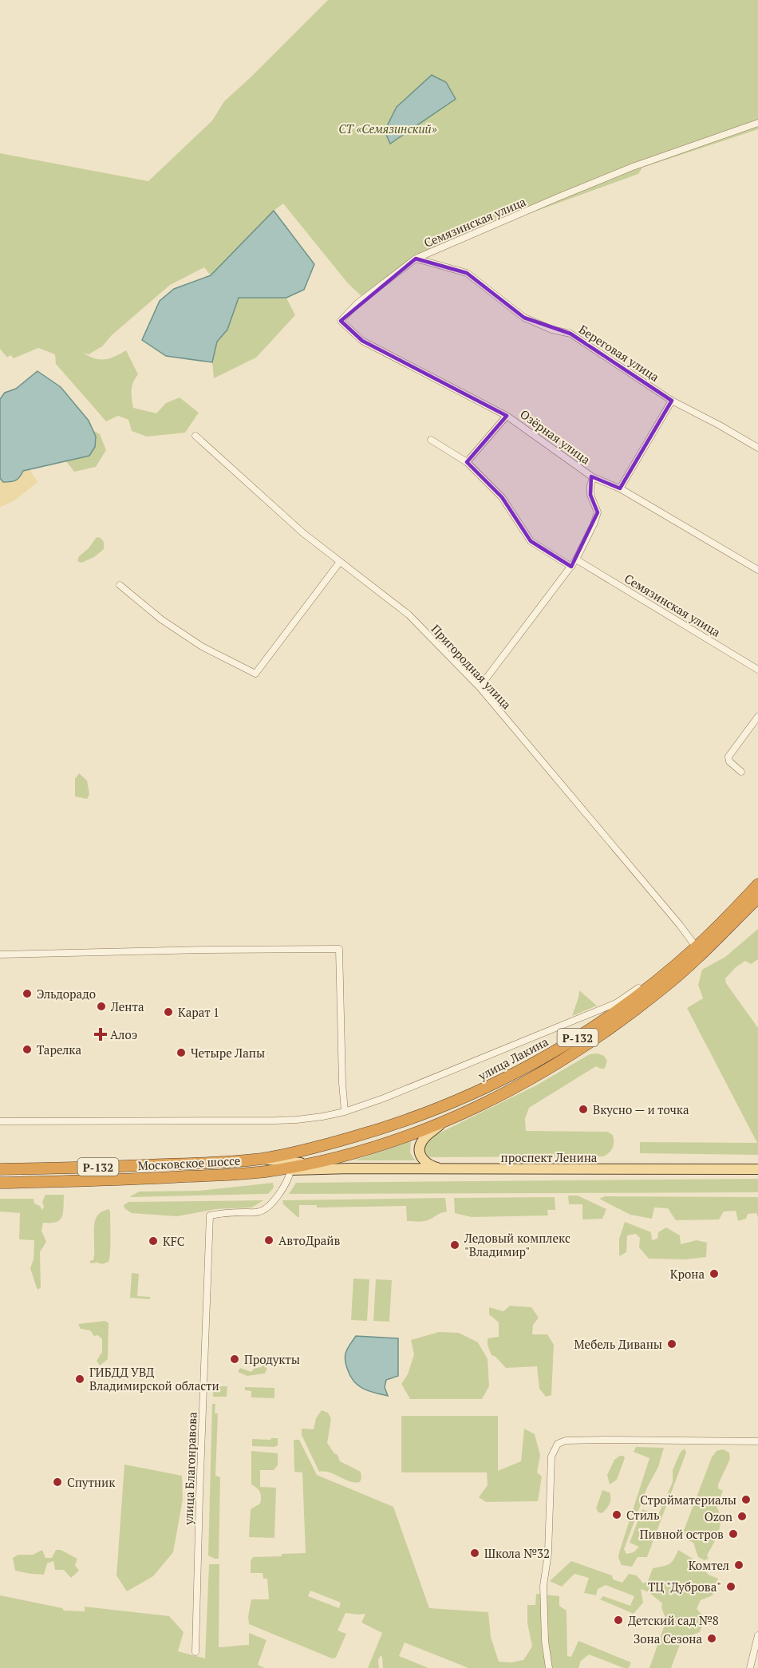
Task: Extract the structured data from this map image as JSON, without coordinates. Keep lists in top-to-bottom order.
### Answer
{
  "streets": {
    "highway": ["Р-132", "улица Лакина", "Московское шоссе"],
    "main road": ["проспект Ленина"],
    "street": [
      "Семязинская улица",
      "Береговая улица",
      "Озёрная улица",
      "Пригородная улица",
      "улица Благонравова"
    ]
  },
  "crossings": [
    ["Семязинская улица", "Береговая улица"],
    ["Семязинская улица", "Озёрная улица"],
    ["Пригородная улица", "улица Лакина"],
    ["улица Лакина", "проспект Ленина"],
    ["улица Лакина", "Московское шоссе"],
    ["улица Лакина", "улица Благонравова"],
    ["проспект Ленина", "Московское шоссе"],
    ["проспект Ленина", "улица Благонравова"]
  ],
  "parks": ["СТ «Семязинский»"],
  "places": {
    "other": [
      "Эльдорадо",
      "Лента",
      "Карат 1",
      "Тарелка",
      "Четыре Лапы",
      "Вкусно — и точка",
      "АвтоДрайв",
      "KFC",
      "Ледовый комплекс \"Владимир\"",
      "Крона",
      "Мебель Диваны",
      "Продукты",
      "ГИБДД УВД Владимирской области",
      "Спутник",
      "Стройматериалы",
      "Стиль",
      "Ozon",
      "Пивной остров",
      "Школа №32",
      "Комтел",
      "ТЦ \"Дуброва\"",
      "Детский сад №8",
      "Зона Сезона"
    ],
    "health": ["Алоэ"]
  }
}
